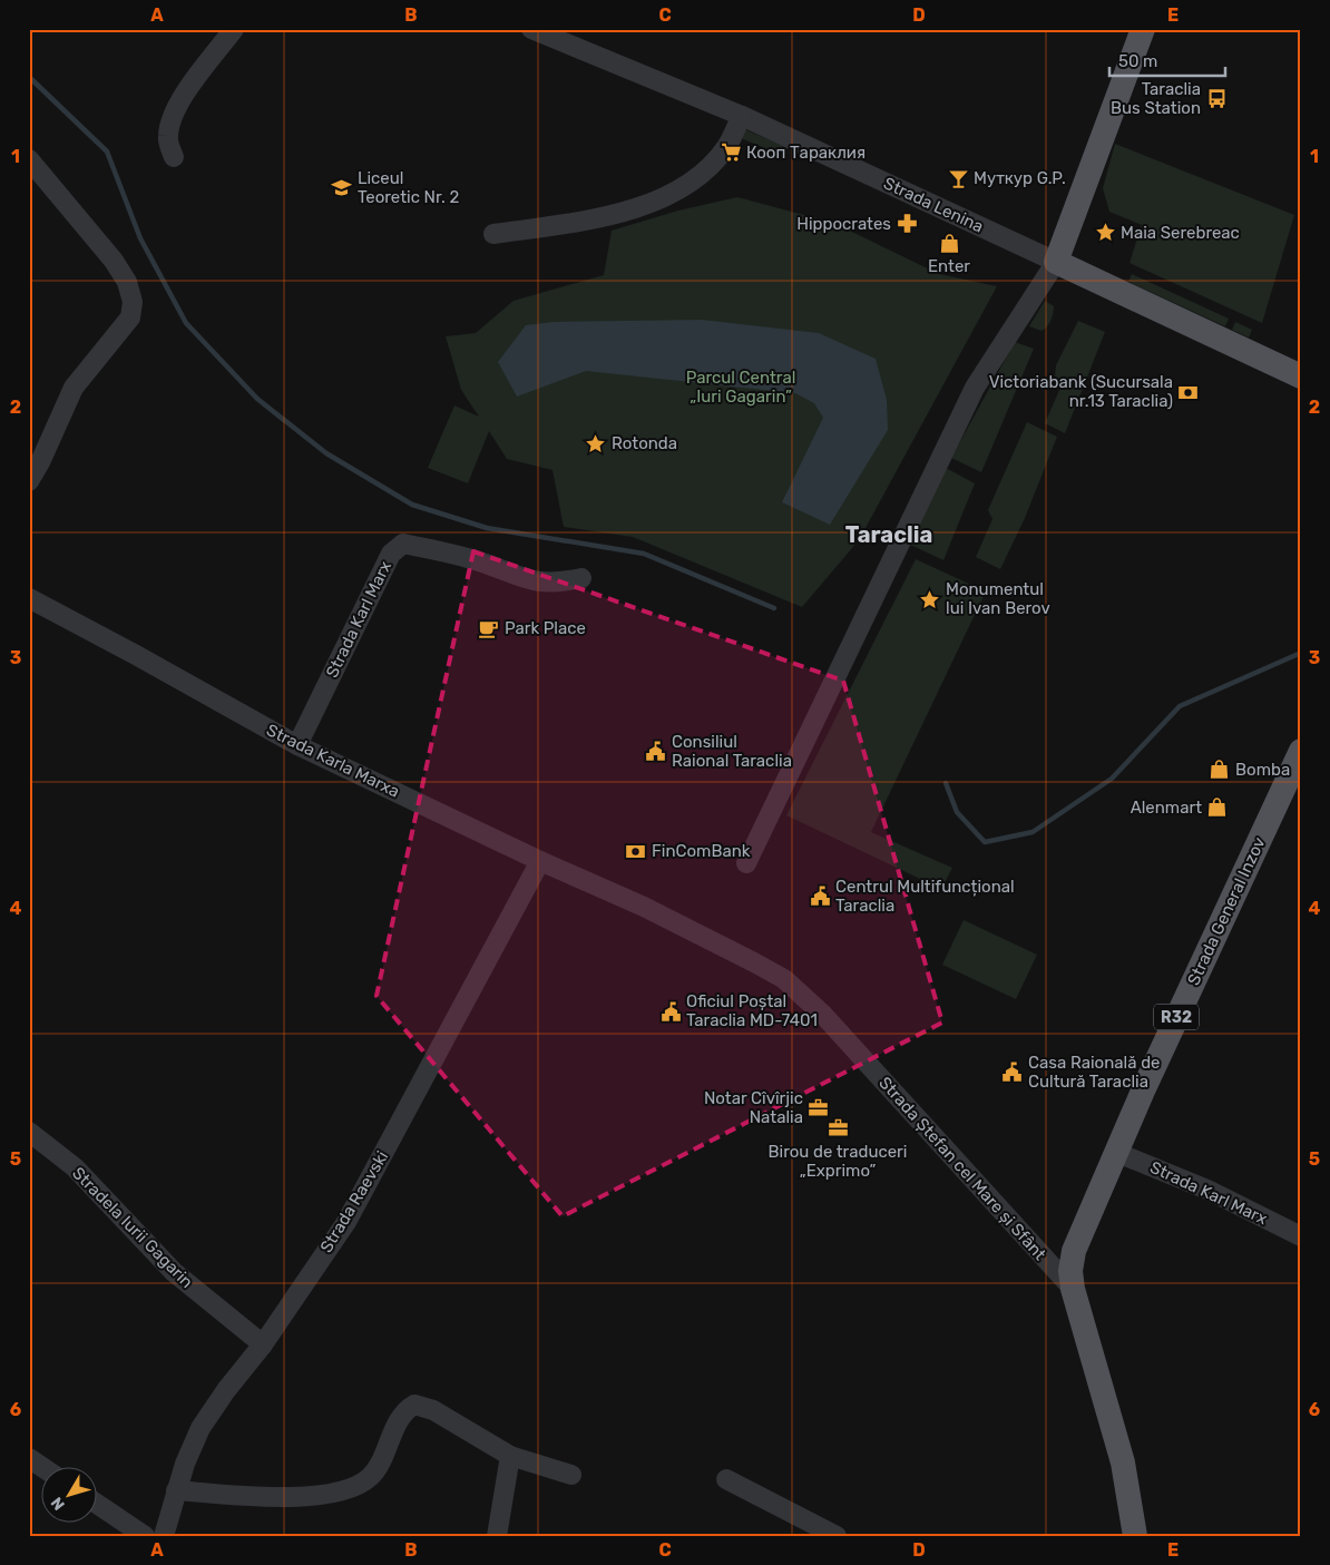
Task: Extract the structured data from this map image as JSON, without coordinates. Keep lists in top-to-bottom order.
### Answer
{
  "streets": {
    "main road": [
      "Strada Lenina",
      "Strada General Inzov",
      "R32",
      "Strada Ștefan cel Mare și Sfânt"
    ],
    "street": [
      "Strada Karl Marx",
      "Strada Karla Marxa",
      "Strada Raevski",
      "Stradela Iurii Gagarin"
    ]
  },
  "crossings": [
    ["Strada Karl Marx", "Strada Karla Marxa"],
    ["Strada Karl Marx", "Strada General Inzov"],
    ["Strada Karla Marxa", "Strada Ștefan cel Mare și Sfânt"],
    ["Strada Karla Marxa", "Strada Raevski"],
    ["Strada General Inzov", "Strada Ștefan cel Mare și Sfânt"],
    ["Strada Raevski", "Stradela Iurii Gagarin"]
  ],
  "districts": ["Taraclia"],
  "parks": ["Parcul Central „Iuri Gagarin”"],
  "places": {
    "bus stop": ["Taraclia Bus Station"],
    "supermarket": ["Кооп Тараклия"],
    "bar": ["Муткур G.P."],
    "school or university": ["Liceul Teoretic Nr. 2"],
    "pharmacy": ["Hippocrates"],
    "place": ["Maia Serebreac", "Rotonda", "Monumentul lui Ivan Berov"],
    "shop": ["Enter", "Bomba", "Alenmart"],
    "bank": ["Victoriabank (Sucursala nr.13 Taraclia)", "FinComBank"],
    "cafe": ["Park Place"],
    "public building": [
      "Consiliul Raional Taraclia",
      "Centrul Multifuncțional Taraclia",
      "Oficiul Poștal Taraclia MD-7401",
      "Casa Raională de Cultură Taraclia"
    ],
    "office": ["Notar Cîvîrjic Natalia", "Birou de traduceri „Exprimo”"]
  },
  "scale_bar": "50 m",
  "north": "bottom left",
  "grid": {
    "columns": [
      "A",
      "B",
      "C",
      "D",
      "E"
    ],
    "rows": [
      "1",
      "2",
      "3",
      "4",
      "5",
      "6"
    ]
  }
}
